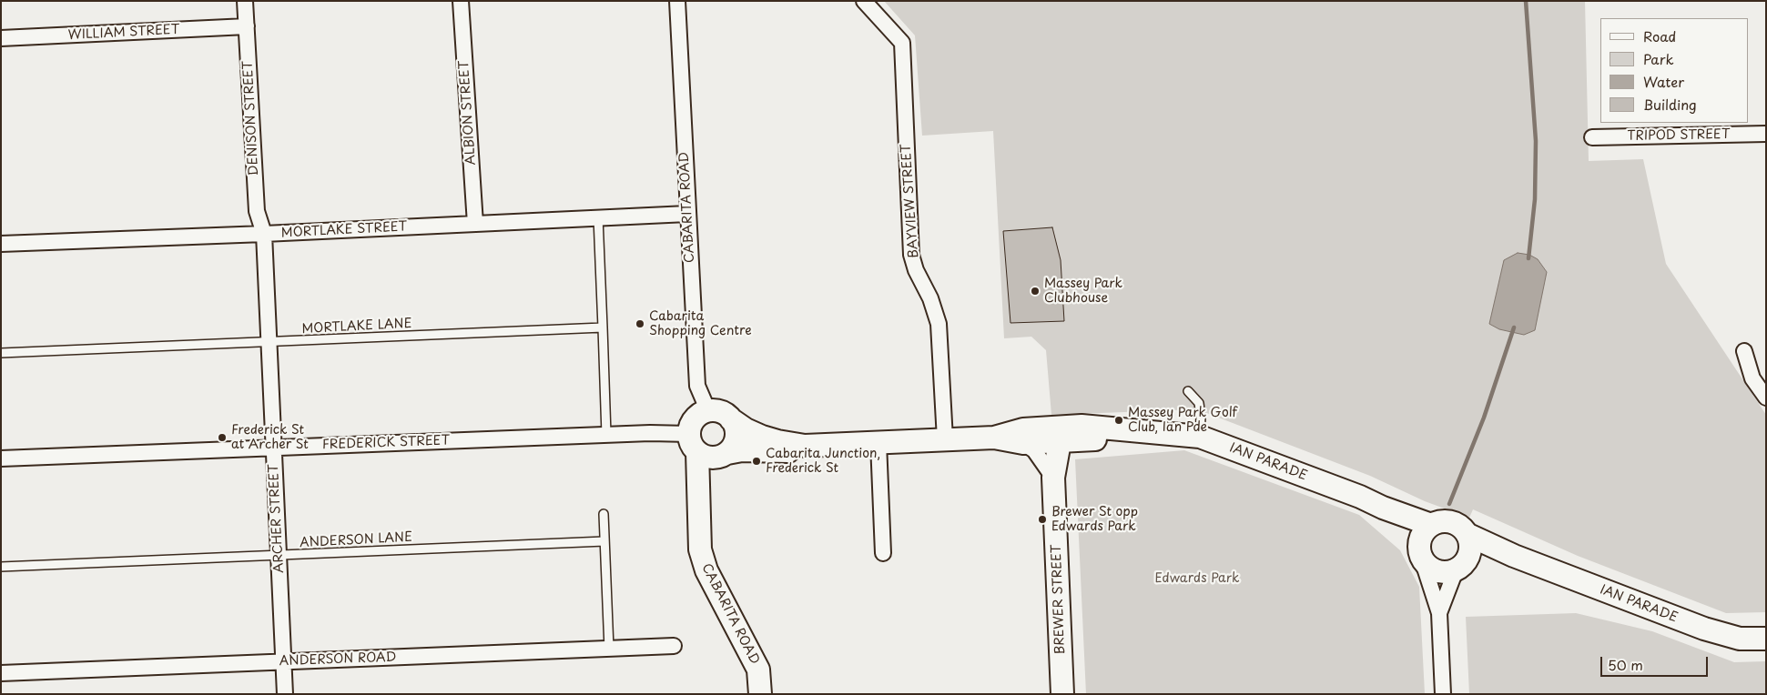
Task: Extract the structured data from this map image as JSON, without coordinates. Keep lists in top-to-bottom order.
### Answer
{
  "streets": {
    "main road": ["CABARITA ROAD", "IAN PARADE", "BREWER STREET"],
    "street": [
      "WILLIAM STREET",
      "ALBION STREET",
      "DENISON STREET",
      "TRIPOD STREET",
      "BAYVIEW STREET",
      "MORTLAKE STREET",
      "FREDERICK STREET",
      "ARCHER STREET",
      "ANDERSON ROAD"
    ],
    "lane": ["MORTLAKE LANE", "ANDERSON LANE"]
  },
  "crossings": [
    ["WILLIAM STREET", "DENISON STREET"],
    ["ALBION STREET", "MORTLAKE STREET"],
    ["DENISON STREET", "MORTLAKE STREET"],
    ["DENISON STREET", "ARCHER STREET"],
    ["BAYVIEW STREET", "IAN PARADE"],
    ["CABARITA ROAD", "MORTLAKE STREET"],
    ["CABARITA ROAD", "FREDERICK STREET"],
    ["MORTLAKE STREET", "ARCHER STREET"],
    ["MORTLAKE LANE", "ARCHER STREET"],
    ["FREDERICK STREET", "ARCHER STREET"],
    ["IAN PARADE", "BREWER STREET"],
    ["ARCHER STREET", "ANDERSON LANE"],
    ["ARCHER STREET", "ANDERSON ROAD"]
  ],
  "parks": ["Edwards Park"],
  "places": [
    "Massey Park Clubhouse",
    "Cabarita Shopping Centre",
    "Massey Park Golf Club, Ian Pde",
    "Frederick St at Archer St",
    "Cabarita Junction, Frederick St",
    "Brewer St opp Edwards Park"
  ],
  "legend": [
    "Road",
    "Park",
    "Water",
    "Building"
  ],
  "scale_bar": "50 m"
}
